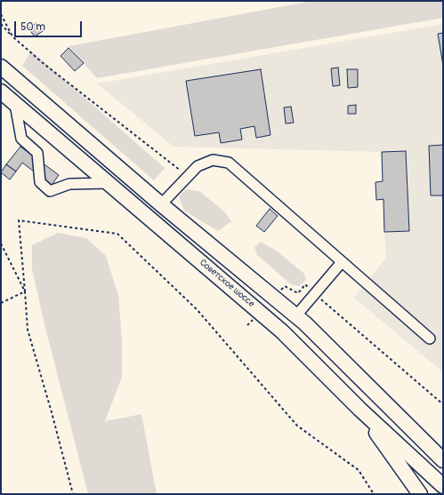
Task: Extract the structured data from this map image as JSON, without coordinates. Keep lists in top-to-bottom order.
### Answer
{
  "streets": {
    "highway": ["Советское шоссе"]
  },
  "scale_bar": "50 m"
}
